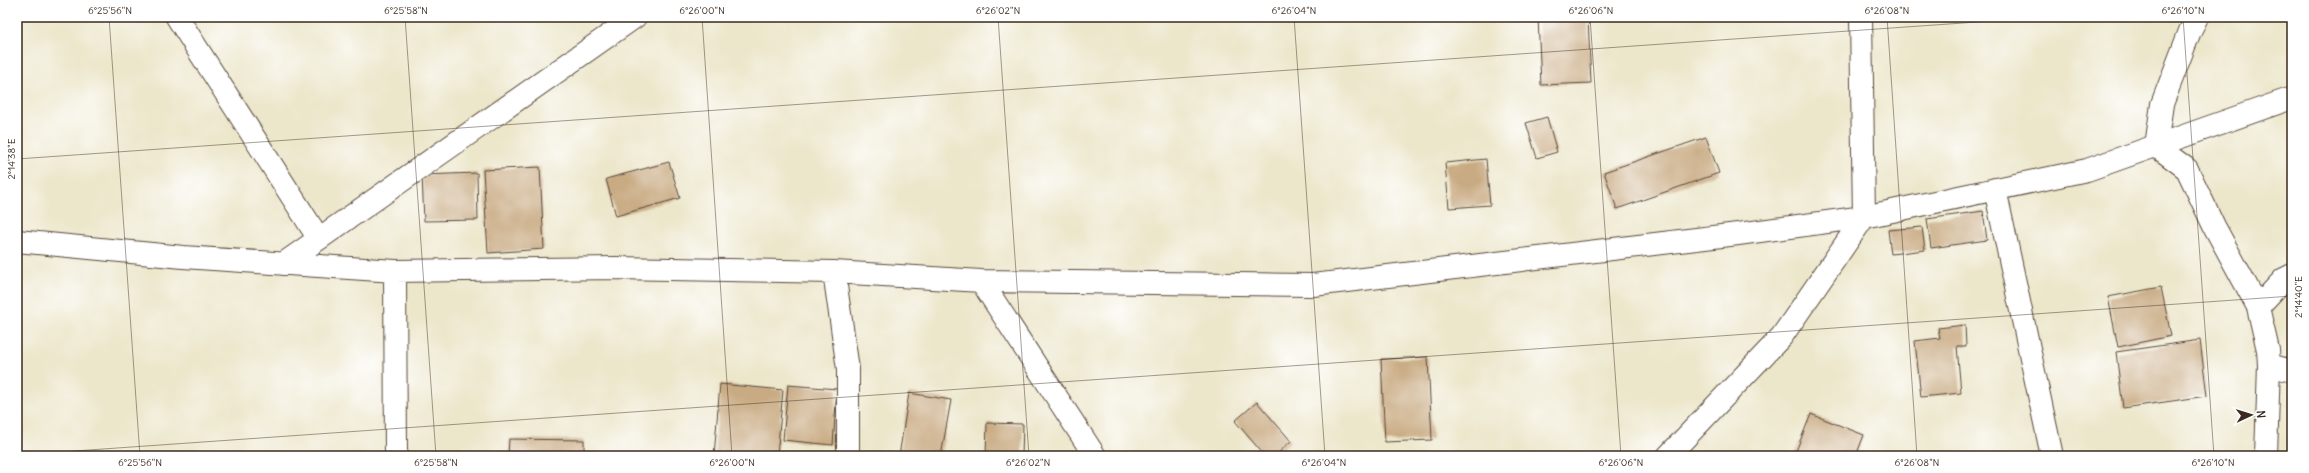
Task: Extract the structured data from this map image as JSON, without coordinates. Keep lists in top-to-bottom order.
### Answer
{
  "north": "right",
  "coordinates": [
    "6°25'56\"N",
    "6°25'58\"N",
    "6°26'00\"N",
    "6°26'02\"N",
    "6°26'04\"N",
    "6°26'06\"N",
    "6°26'08\"N",
    "6°26'10\"N",
    "2°14'38\"E",
    "2°14'40\"E"
  ]
}
